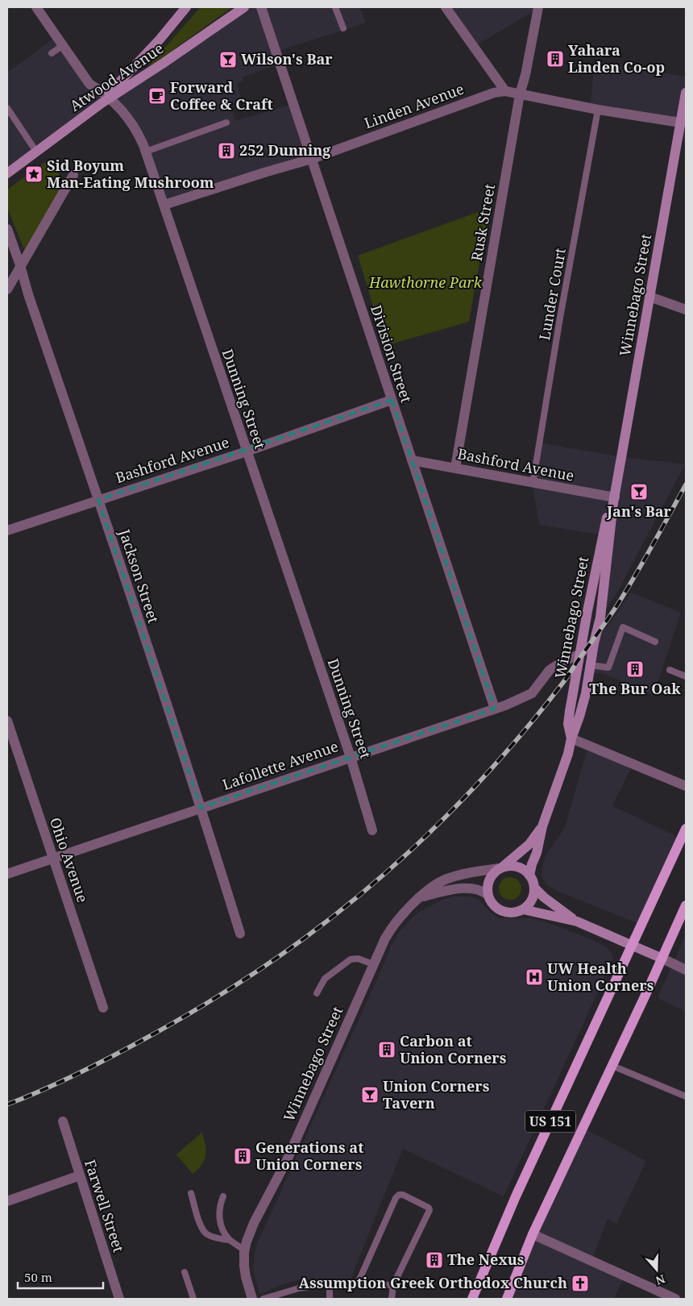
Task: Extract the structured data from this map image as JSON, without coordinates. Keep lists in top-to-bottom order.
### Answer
{
  "streets": {
    "main road": ["US 151"],
    "street": [
      "Atwood Avenue",
      "Linden Avenue",
      "Rusk Street",
      "Winnebago Street",
      "Division Street",
      "Dunning Street",
      "Bashford Avenue",
      "Jackson Street",
      "Lafollette Avenue",
      "Ohio Avenue",
      "Farwell Street"
    ],
    "lane": ["Lunder Court"]
  },
  "crossings": [
    ["Atwood Avenue", "Dunning Street"],
    ["Linden Avenue", "Rusk Street"],
    ["Linden Avenue", "Lunder Court"],
    ["Linden Avenue", "Winnebago Street"],
    ["Linden Avenue", "Division Street"],
    ["Linden Avenue", "Dunning Street"],
    ["Rusk Street", "Bashford Avenue"],
    ["Lunder Court", "Bashford Avenue"],
    ["Winnebago Street", "Bashford Avenue"],
    ["Winnebago Street", "Lafollette Avenue"],
    ["Division Street", "Bashford Avenue"],
    ["Division Street", "Lafollette Avenue"],
    ["Dunning Street", "Bashford Avenue"],
    ["Dunning Street", "Lafollette Avenue"],
    ["Bashford Avenue", "Jackson Street"],
    ["Jackson Street", "Lafollette Avenue"],
    ["Lafollette Avenue", "Ohio Avenue"]
  ],
  "parks": ["Hawthorne Park"],
  "places": {
    "building": [
      "Yahara Linden Co-op",
      "252 Dunning",
      "The Bur Oak",
      "Carbon at Union Corners",
      "Generations at Union Corners",
      "The Nexus"
    ],
    "bar": ["Wilson's Bar", "Jan's Bar", "Union Corners Tavern"],
    "cafe": ["Forward Coffee & Craft"],
    "place": ["Sid Boyum Man-Eating Mushroom"],
    "hospital": ["UW Health Union Corners"],
    "church": ["Assumption Greek Orthodox Church"]
  },
  "scale_bar": "50 m",
  "north": "bottom"
}
